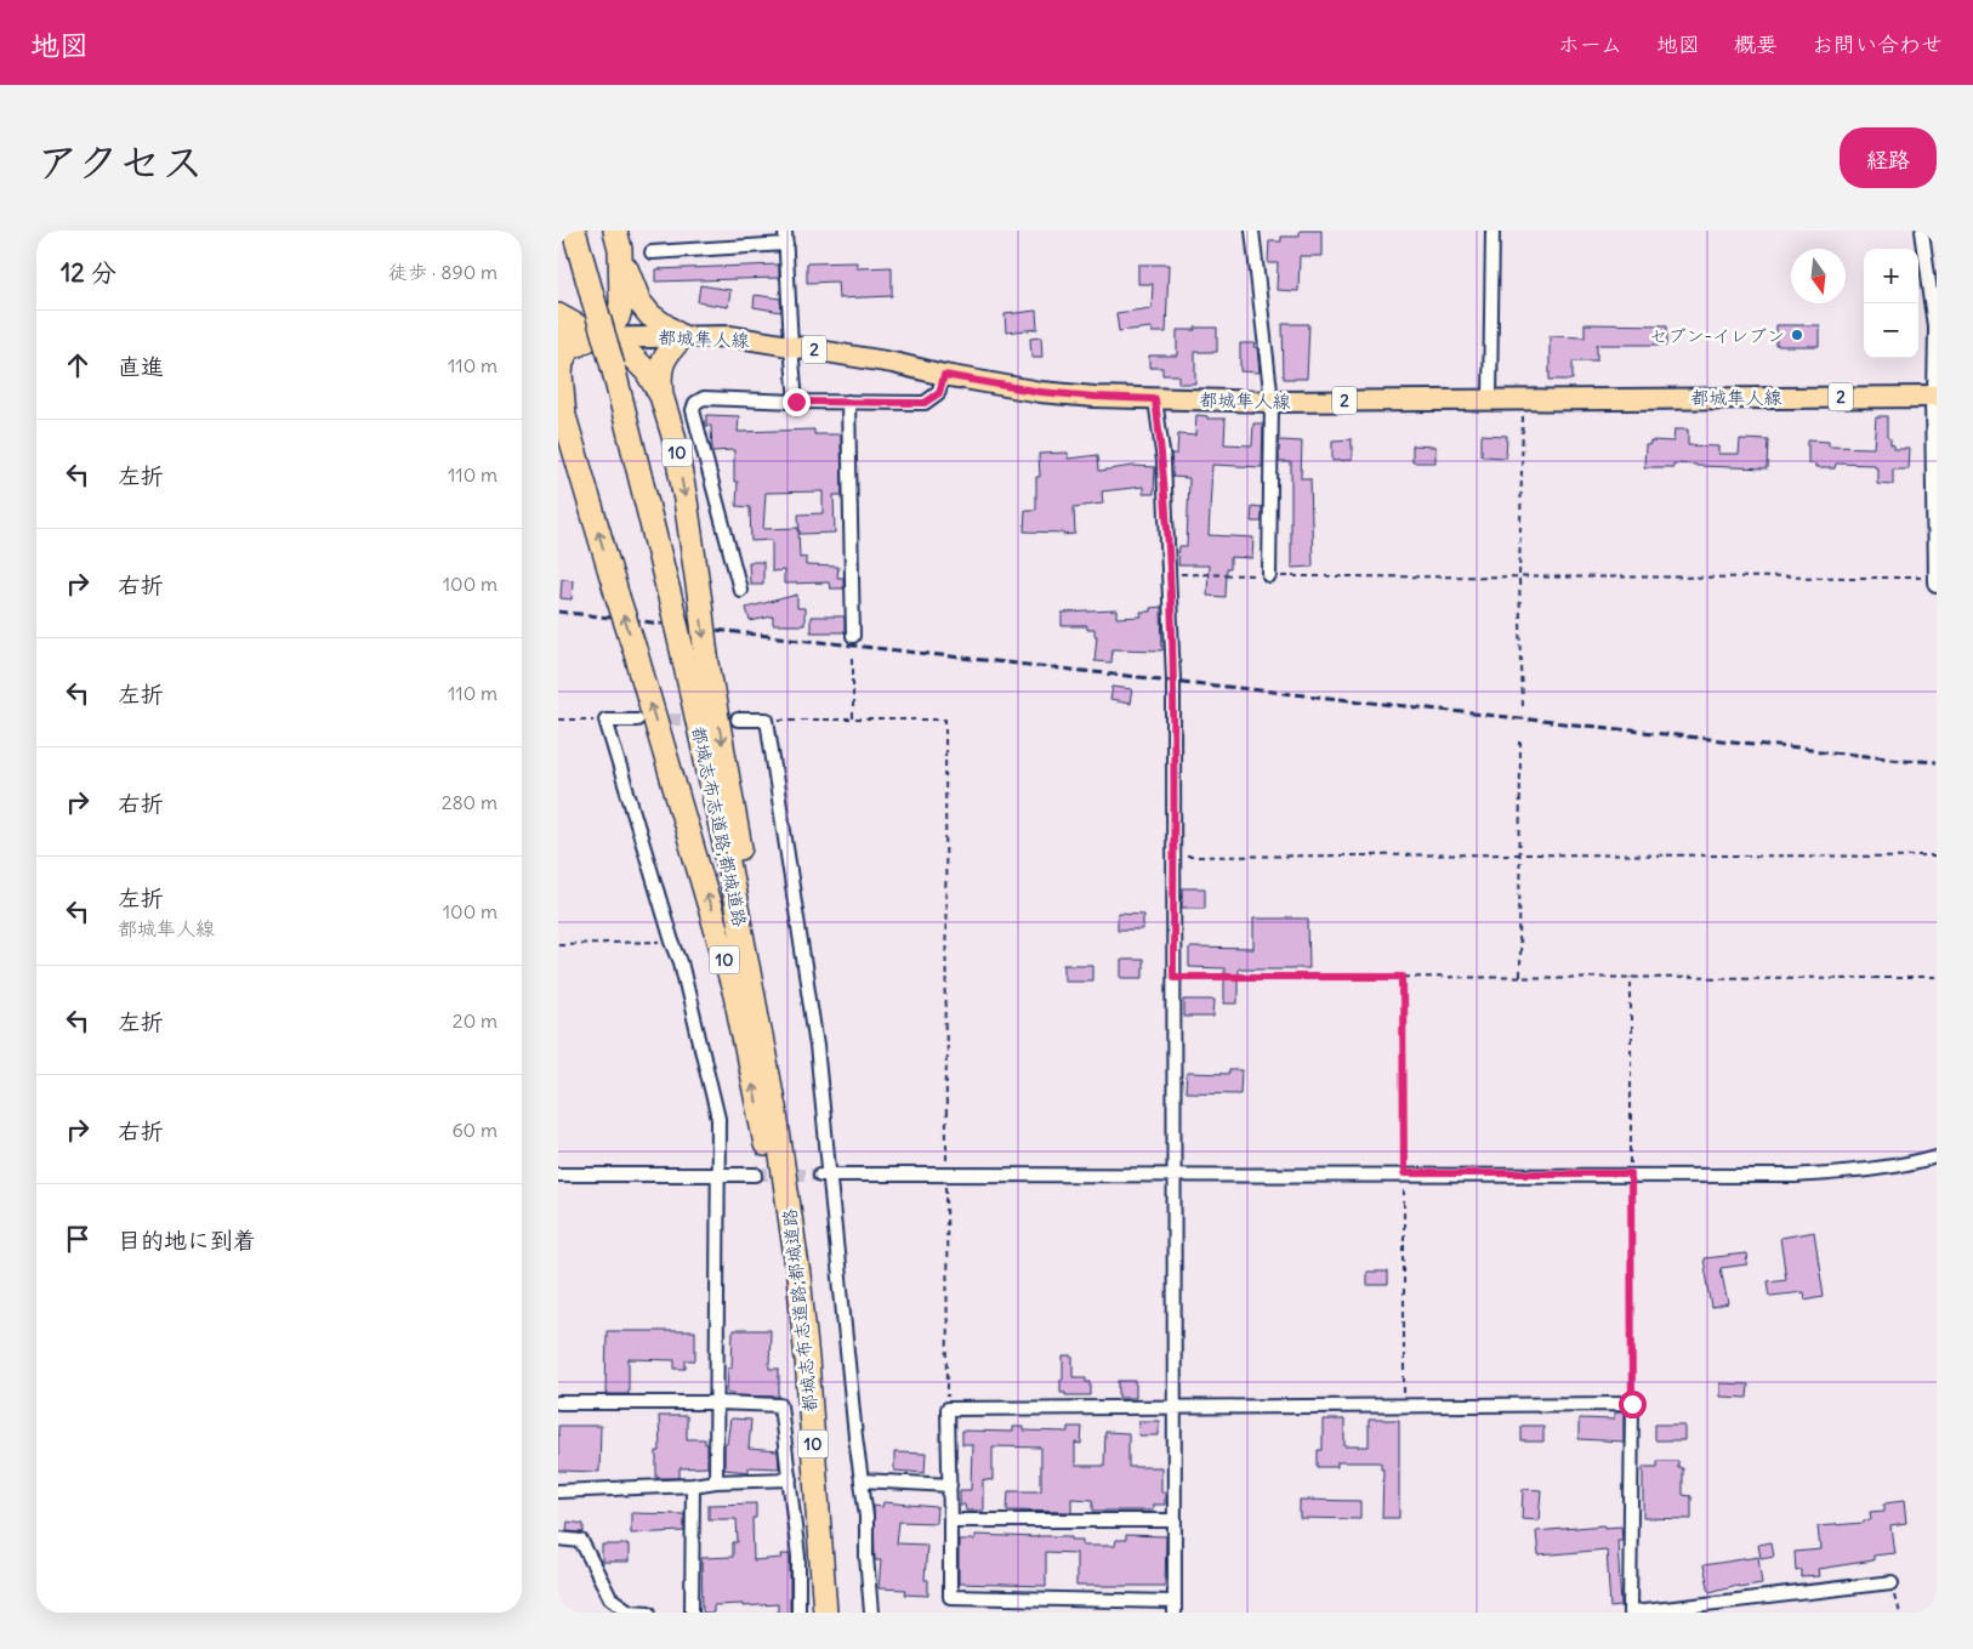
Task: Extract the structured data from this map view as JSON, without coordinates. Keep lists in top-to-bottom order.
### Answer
{
  "streets": {
    "highway": ["10", "都城志布志道路;都城道路"],
    "main road": ["都城隼人線", "2"]
  },
  "crossings": [
    ["都城隼人線", "10"],
    ["10", "都城志布志道路;都城道路"]
  ],
  "places": ["セブン-イレブン"],
  "north": "bottom",
  "page": {
    "header": "地図",
    "nav": [
      "ホーム",
      "地図",
      "概要",
      "お問い合わせ"
    ],
    "title": "アクセス",
    "buttons": "経路",
    "heading": ["12 分", "徒歩 · 890 m"],
    "map_buttons": ["+", "−"],
    "list": [
      ["直進", "110 m"],
      ["左折", "110 m"],
      ["右折", "100 m"],
      ["左折", "110 m"],
      ["右折", "280 m"],
      ["左折", "都城隼人線", "100 m"],
      ["左折", "20 m"],
      ["右折", "60 m"],
      "目的地に到着"
    ]
  }
}
